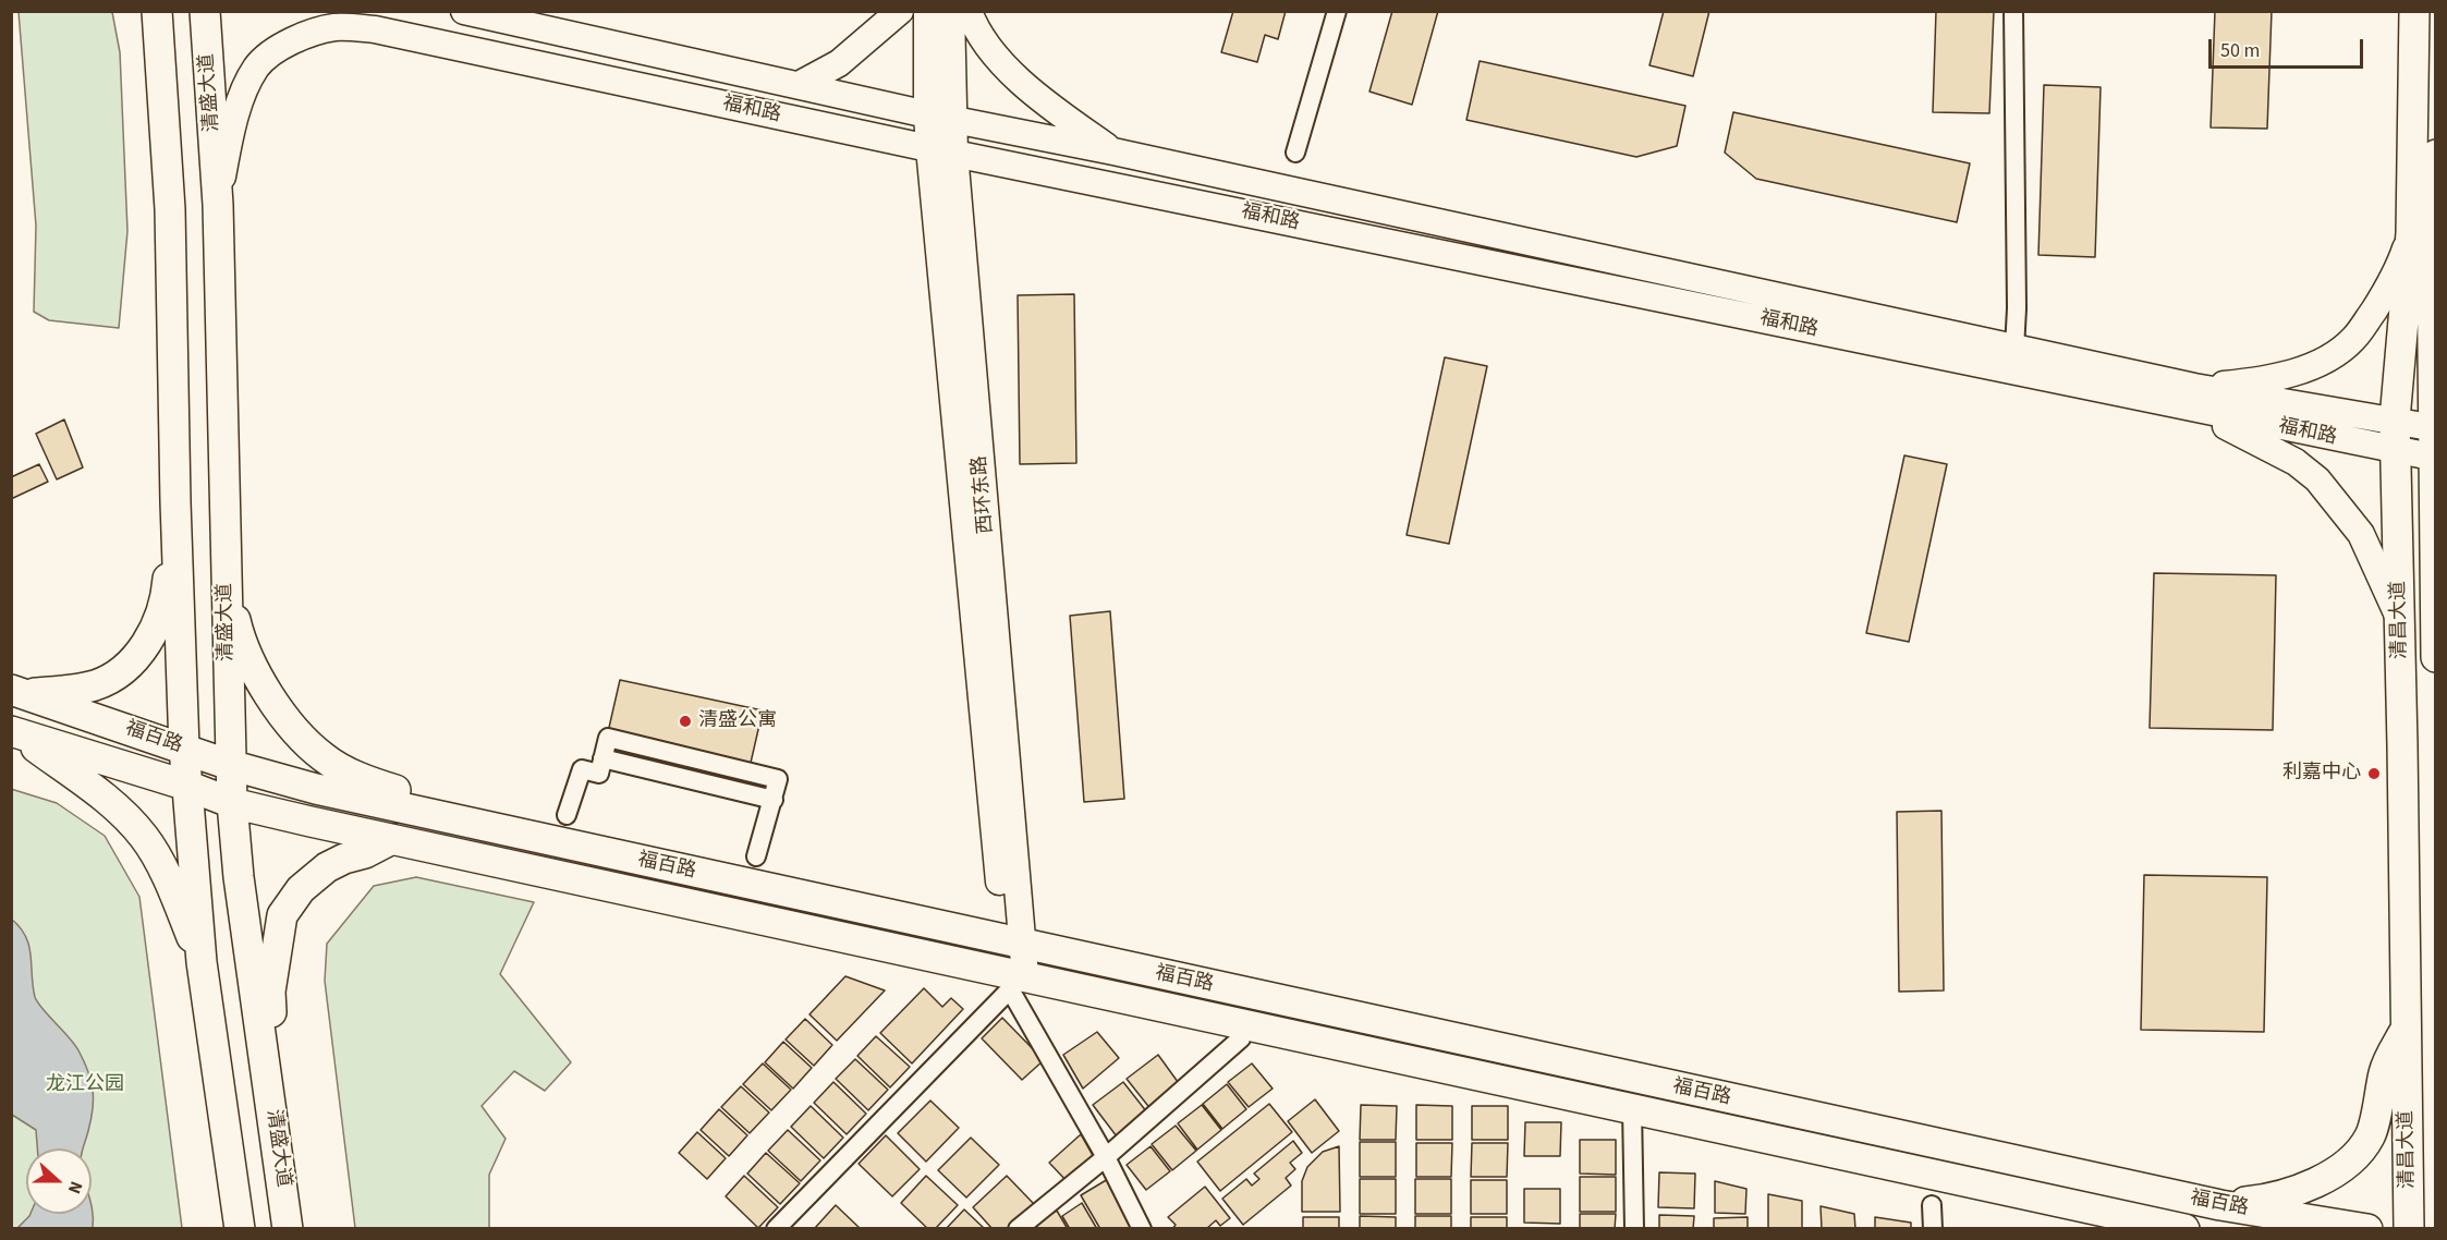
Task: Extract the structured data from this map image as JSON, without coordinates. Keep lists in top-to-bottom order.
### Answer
{
  "streets": {
    "main road": ["清盛大道", "清昌大道", "福百路"],
    "street": ["福和路", "西环东路"]
  },
  "crossings": [
    ["清盛大道", "福和路"],
    ["清盛大道", "福百路"],
    ["福和路", "西环东路"],
    ["福和路", "清昌大道"],
    ["西环东路", "福百路"]
  ],
  "parks": ["龙江公园"],
  "places": ["清盛公寓", "利嘉中心"],
  "scale_bar": "50 m",
  "north": "right"
}
